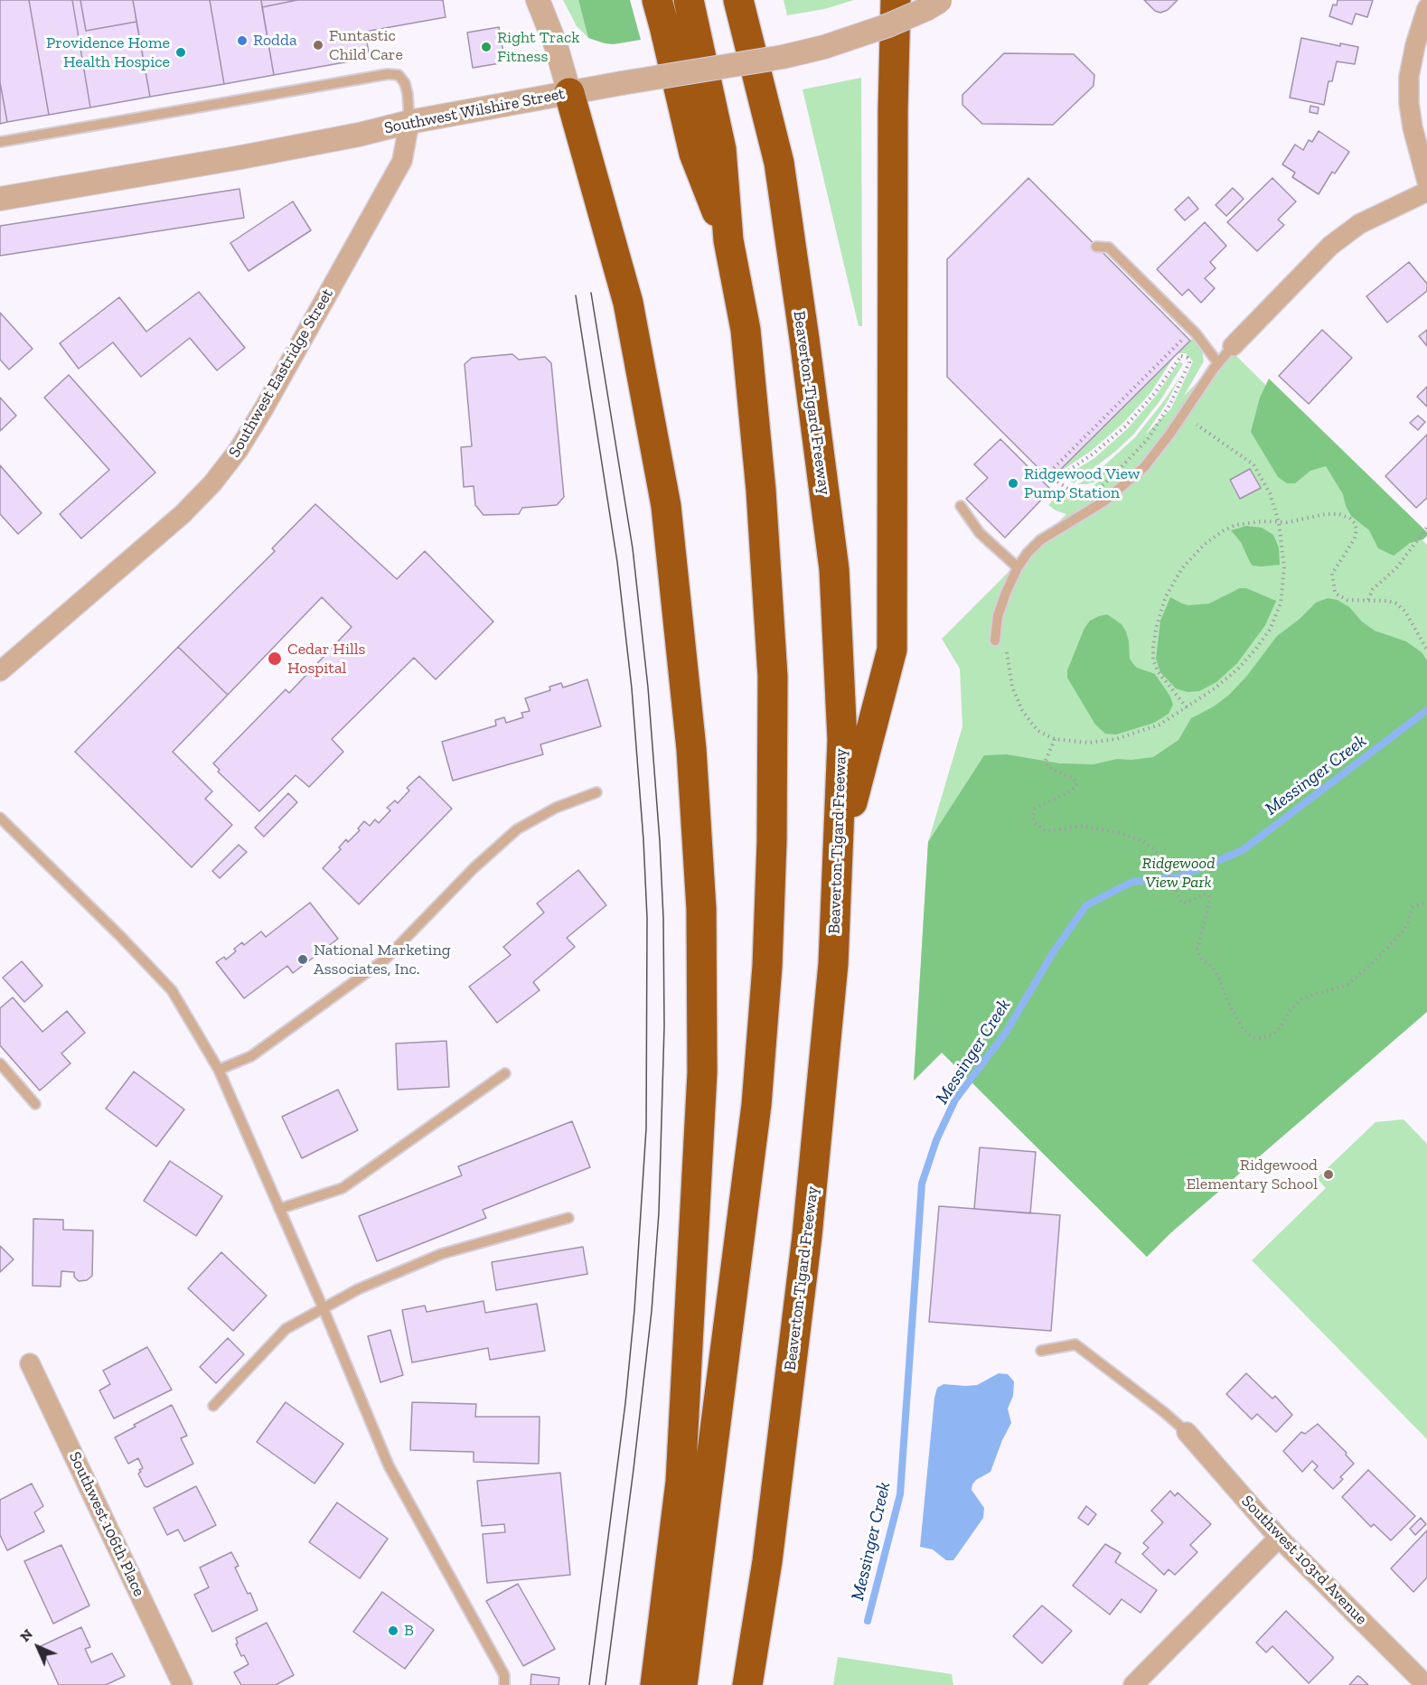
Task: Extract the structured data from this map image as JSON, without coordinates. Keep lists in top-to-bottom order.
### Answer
{
  "streets": {
    "highway": ["Beaverton-Tigard Freeway"],
    "street": [
      "Southwest Wilshire Street",
      "Southwest Eastridge Street",
      "Southwest 106th Place",
      "Southwest 103rd Avenue"
    ]
  },
  "crossings": [
    ["Southwest Wilshire Street", "Southwest Eastridge Street"]
  ],
  "water": ["Messinger Creek"],
  "parks": ["Ridgewood View Park"],
  "places": [
    "Rodda",
    "Funtastic Child Care",
    "Right Track Fitness",
    "Providence Home Health Hospice",
    "Ridgewood View Pump Station",
    "Cedar Hills Hospital",
    "National Marketing Associates, Inc.",
    "Ridgewood Elementary School",
    "B"
  ],
  "north": "top left"
}
